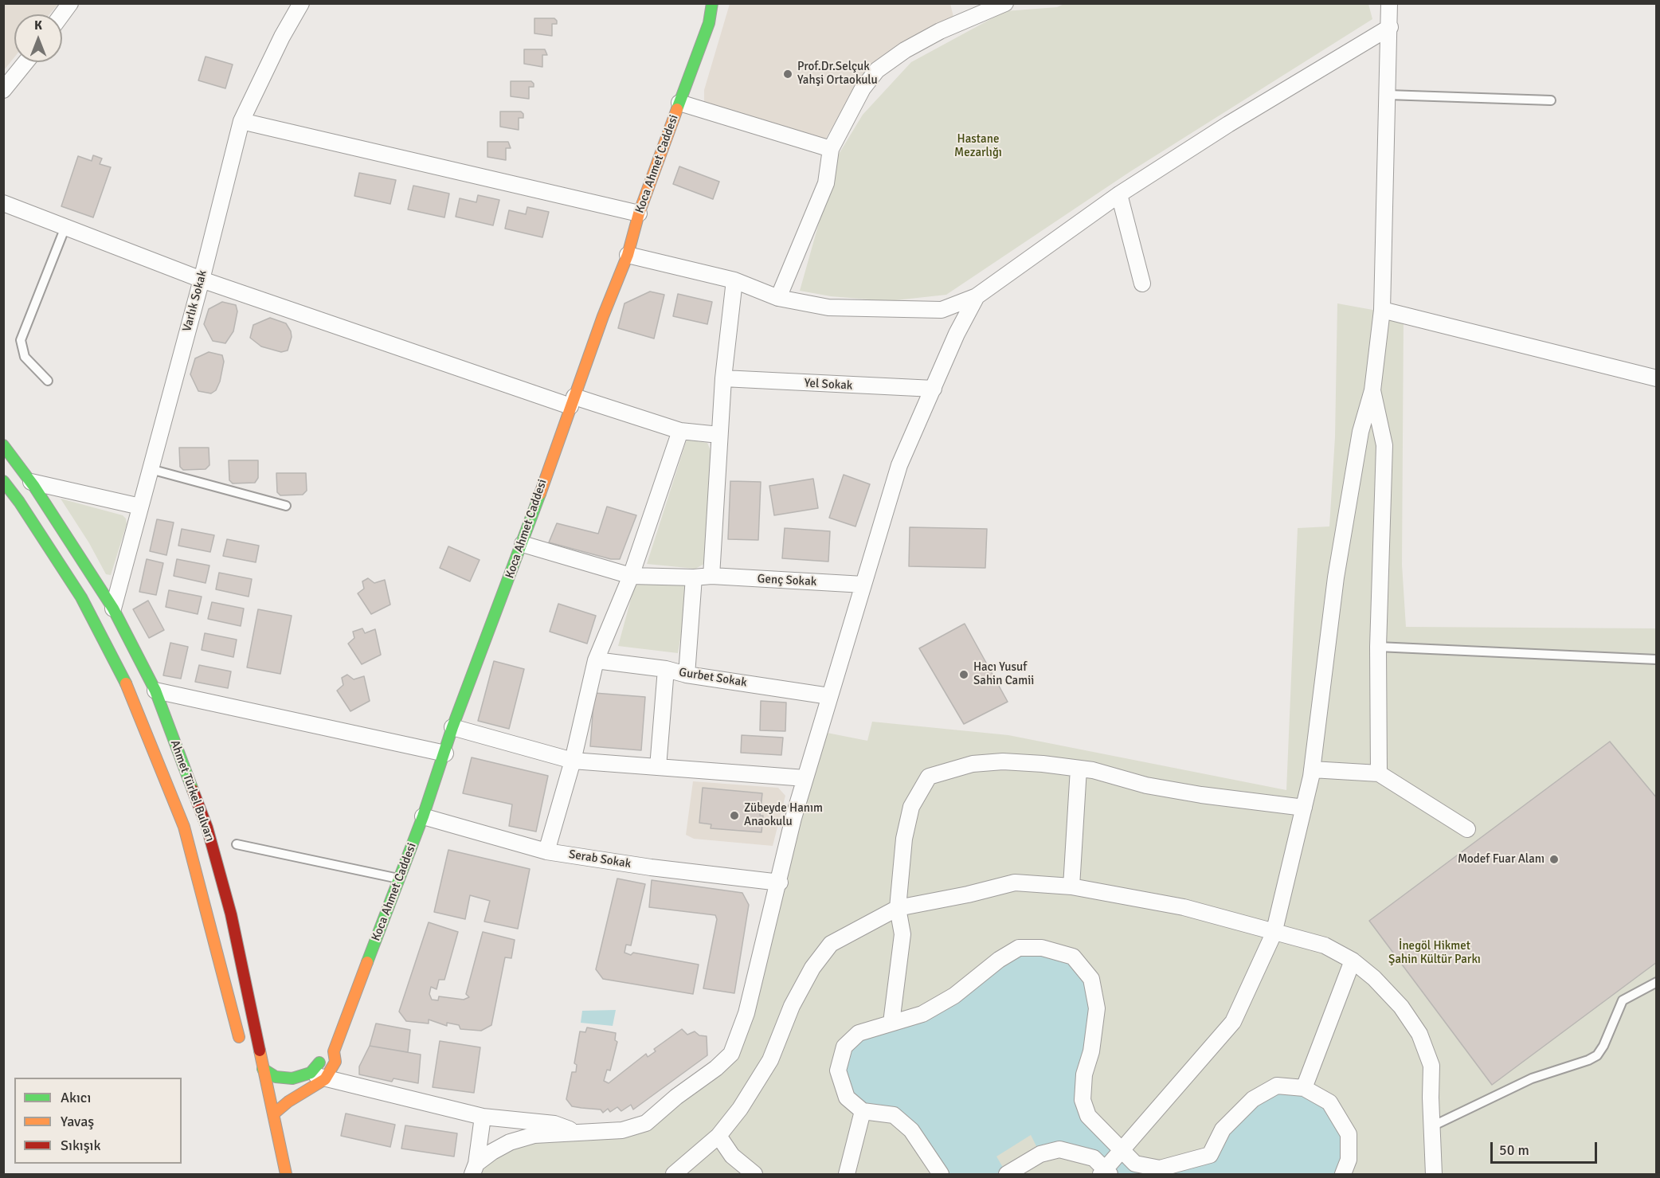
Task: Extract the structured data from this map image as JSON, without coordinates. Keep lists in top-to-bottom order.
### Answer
{
  "streets": {
    "main road": ["Koca Ahmet Caddesi", "Ahmet Türkel Bulvarı"],
    "street": [
      "Varlık Sokak",
      "Yel Sokak",
      "Genç Sokak",
      "Gurbet Sokak",
      "Serab Sokak"
    ]
  },
  "crossings": [
    ["Koca Ahmet Caddesi", "Genç Sokak"],
    ["Koca Ahmet Caddesi", "Serab Sokak"],
    ["Varlık Sokak", "Ahmet Türkel Bulvarı"]
  ],
  "parks": ["Hastane Mezarlığı", "İnegöl Hikmet Şahin Kültür Parkı"],
  "places": [
    "Prof.Dr.Selçuk Yahşi Ortaokulu",
    "Hacı Yusuf Sahin Camii",
    "Zübeyde Hanım Anaokulu",
    "Modef Fuar Alanı"
  ],
  "legend": ["Akıcı", "Yavaş", "Sıkışık"],
  "scale_bar": "50 m",
  "north": "top"
}
